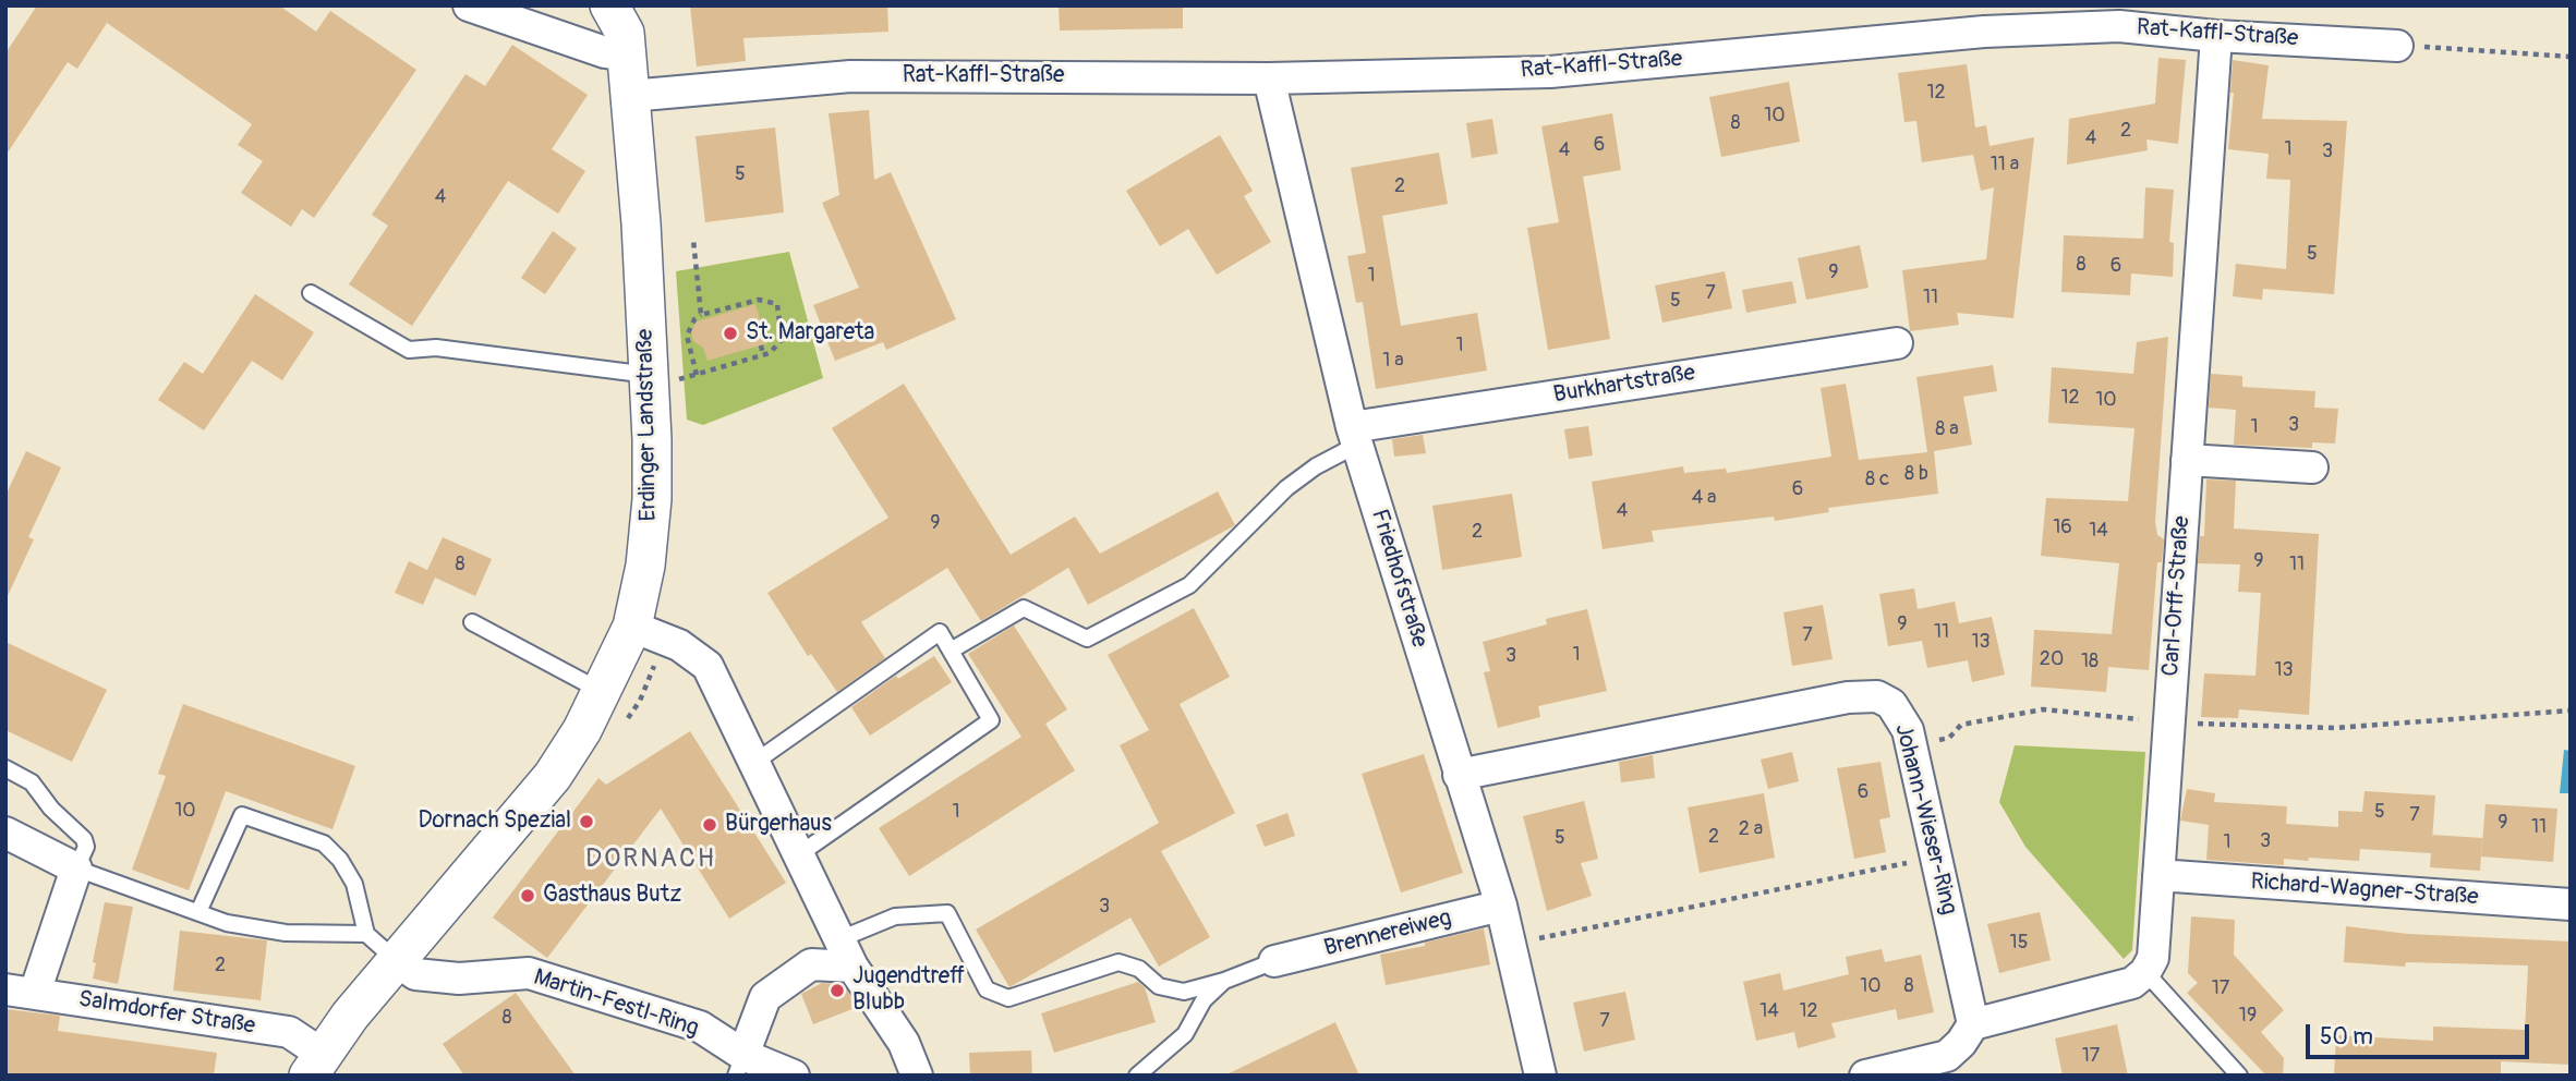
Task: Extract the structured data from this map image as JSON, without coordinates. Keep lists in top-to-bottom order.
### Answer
{
  "streets": {
    "street": [
      "Rat-Kaffl-Straße",
      "Burkhartstraße",
      "Erdinger Landstraße",
      "Friedhofstraße",
      "Carl-Orff-Straße",
      "Johann-Wieser-Ring",
      "Richard-Wagner-Straße",
      "Brennereiweg",
      "Martin-Festl-Ring",
      "Salmdorfer Straße"
    ]
  },
  "crossings": [
    ["Rat-Kaffl-Straße", "Erdinger Landstraße"],
    ["Rat-Kaffl-Straße", "Friedhofstraße"],
    ["Rat-Kaffl-Straße", "Carl-Orff-Straße"],
    ["Burkhartstraße", "Friedhofstraße"],
    ["Erdinger Landstraße", "Martin-Festl-Ring"],
    ["Erdinger Landstraße", "Salmdorfer Straße"],
    ["Friedhofstraße", "Johann-Wieser-Ring"],
    ["Friedhofstraße", "Brennereiweg"],
    ["Carl-Orff-Straße", "Richard-Wagner-Straße"]
  ],
  "districts": ["DORNACH"],
  "places": [
    "St. Margareta",
    "Dornach Spezial",
    "Bürgerhaus",
    "Gasthaus Butz",
    "Jugendtreff Blubb"
  ],
  "house_numbers": [
    "12",
    "10",
    "8",
    "2",
    "4",
    "6",
    "1",
    "4",
    "3",
    "11 a",
    "5",
    "2",
    "4",
    "5",
    "8",
    "6",
    "9",
    "1",
    "7",
    "11",
    "5",
    "1",
    "1 a",
    "12",
    "10",
    "3",
    "1",
    "8 a",
    "8 b",
    "8 c",
    "6",
    "4 a",
    "4",
    "9",
    "16",
    "14",
    "2",
    "9",
    "8",
    "11",
    "9",
    "11",
    "7",
    "13",
    "1",
    "3",
    "20",
    "18",
    "13",
    "6",
    "10",
    "1",
    "5",
    "7",
    "9",
    "11",
    "2 a",
    "2",
    "5",
    "3",
    "1",
    "3",
    "15",
    "2",
    "10",
    "8",
    "17",
    "14",
    "12",
    "19",
    "8",
    "7",
    "17"
  ],
  "scale_bar": "50 m"
}
